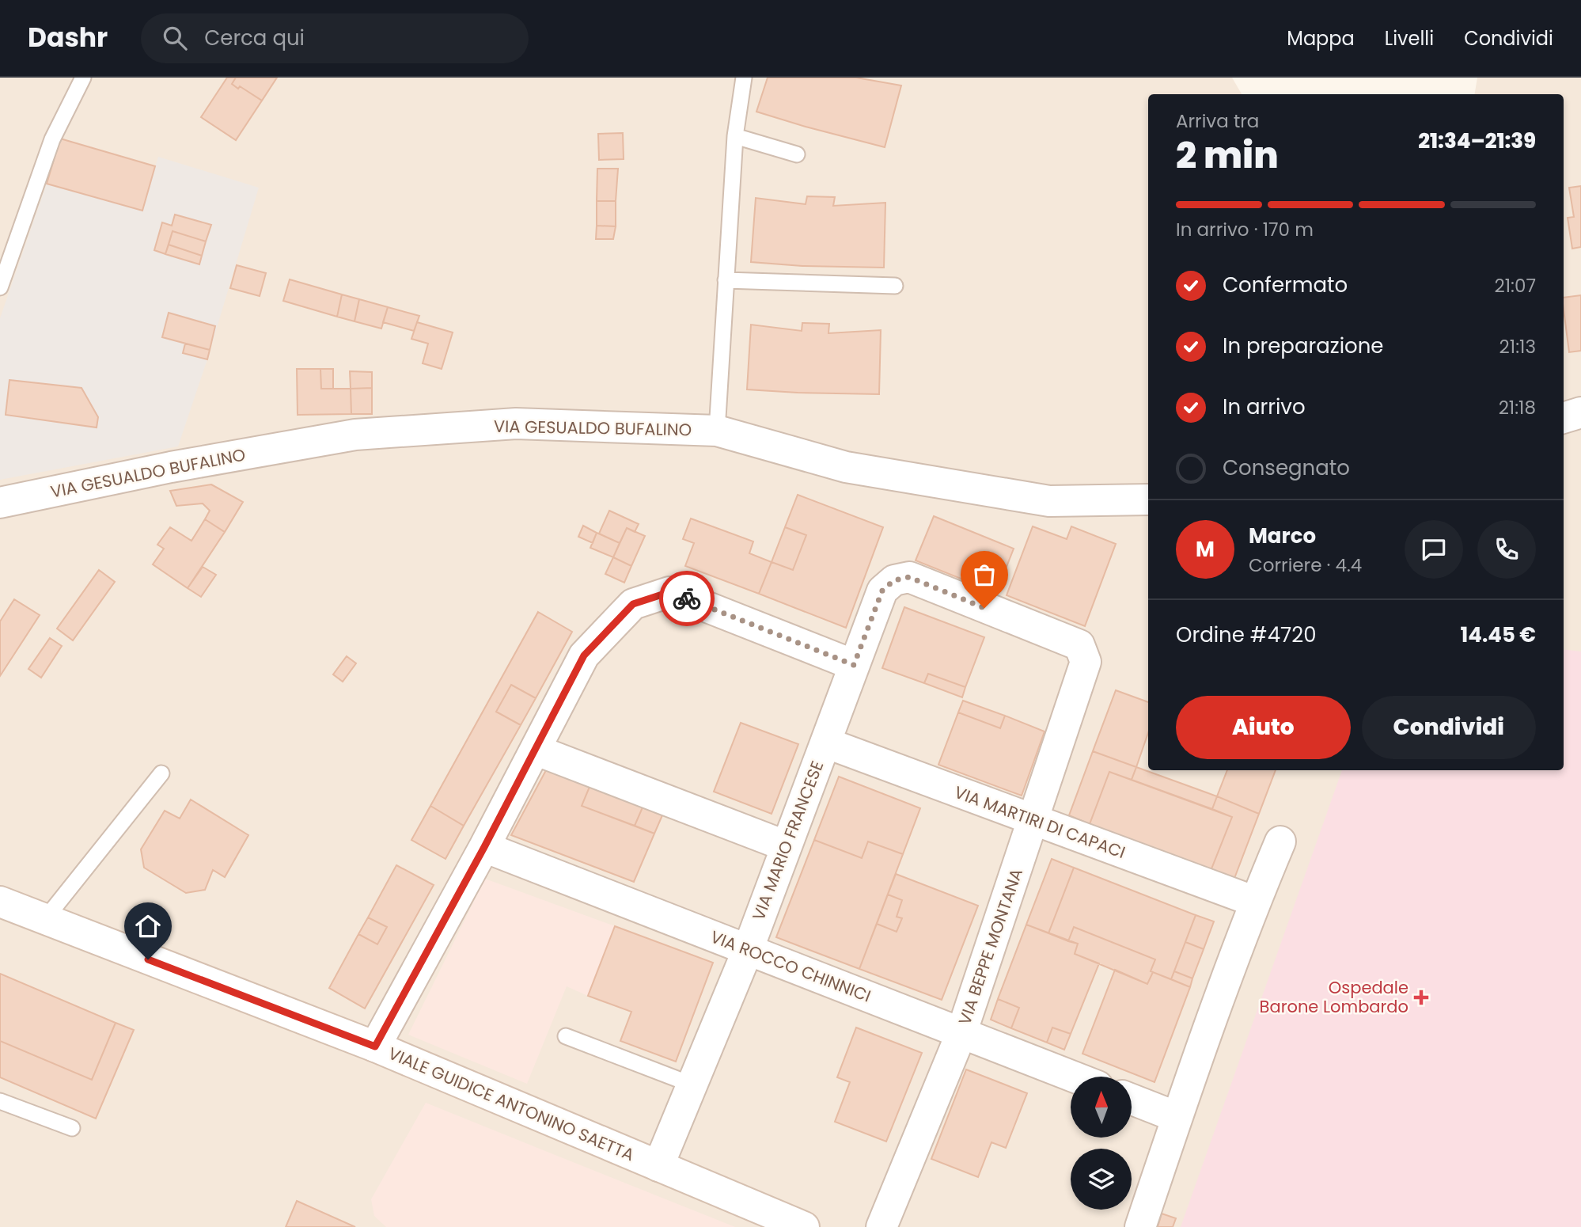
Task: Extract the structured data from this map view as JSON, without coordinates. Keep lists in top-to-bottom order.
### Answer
{
  "streets": {
    "street": [
      "VIA GESUALDO BUFALINO",
      "VIA MARTIRI DI CAPACI",
      "VIA MARIO FRANCESE",
      "VIA BEPPE MONTANA",
      "VIA ROCCO CHINNICI",
      "VIALE GUIDICE ANTONINO SAETTA"
    ]
  },
  "crossings": [
    ["VIA MARTIRI DI CAPACI", "VIA MARIO FRANCESE"],
    ["VIA MARTIRI DI CAPACI", "VIA BEPPE MONTANA"],
    ["VIA MARIO FRANCESE", "VIA BEPPE MONTANA"],
    ["VIA MARIO FRANCESE", "VIA ROCCO CHINNICI"],
    ["VIA MARIO FRANCESE", "VIALE GUIDICE ANTONINO SAETTA"],
    ["VIA BEPPE MONTANA", "VIA ROCCO CHINNICI"]
  ],
  "places": {
    "health": ["Ospedale Barone Lombardo"]
  },
  "north": "top",
  "page": {
    "header": "Dashr",
    "search": "Cerca qui",
    "nav": ["Mappa", "Livelli", "Condividi"],
    "heading": ["2 min", "Arriva tra", "21:34–21:39"],
    "panel": [
      "Marco",
      "Corriere · 4.4",
      "Ordine #4720",
      "14.45 €"
    ],
    "bar": "In arrivo · 170 m",
    "list": [
      ["Confermato", "21:07"],
      ["In preparazione", "21:13"],
      ["In arrivo", "21:18"],
      "Consegnato"
    ],
    "round": "M",
    "buttons": ["Aiuto", "Condividi"]
  }
}
